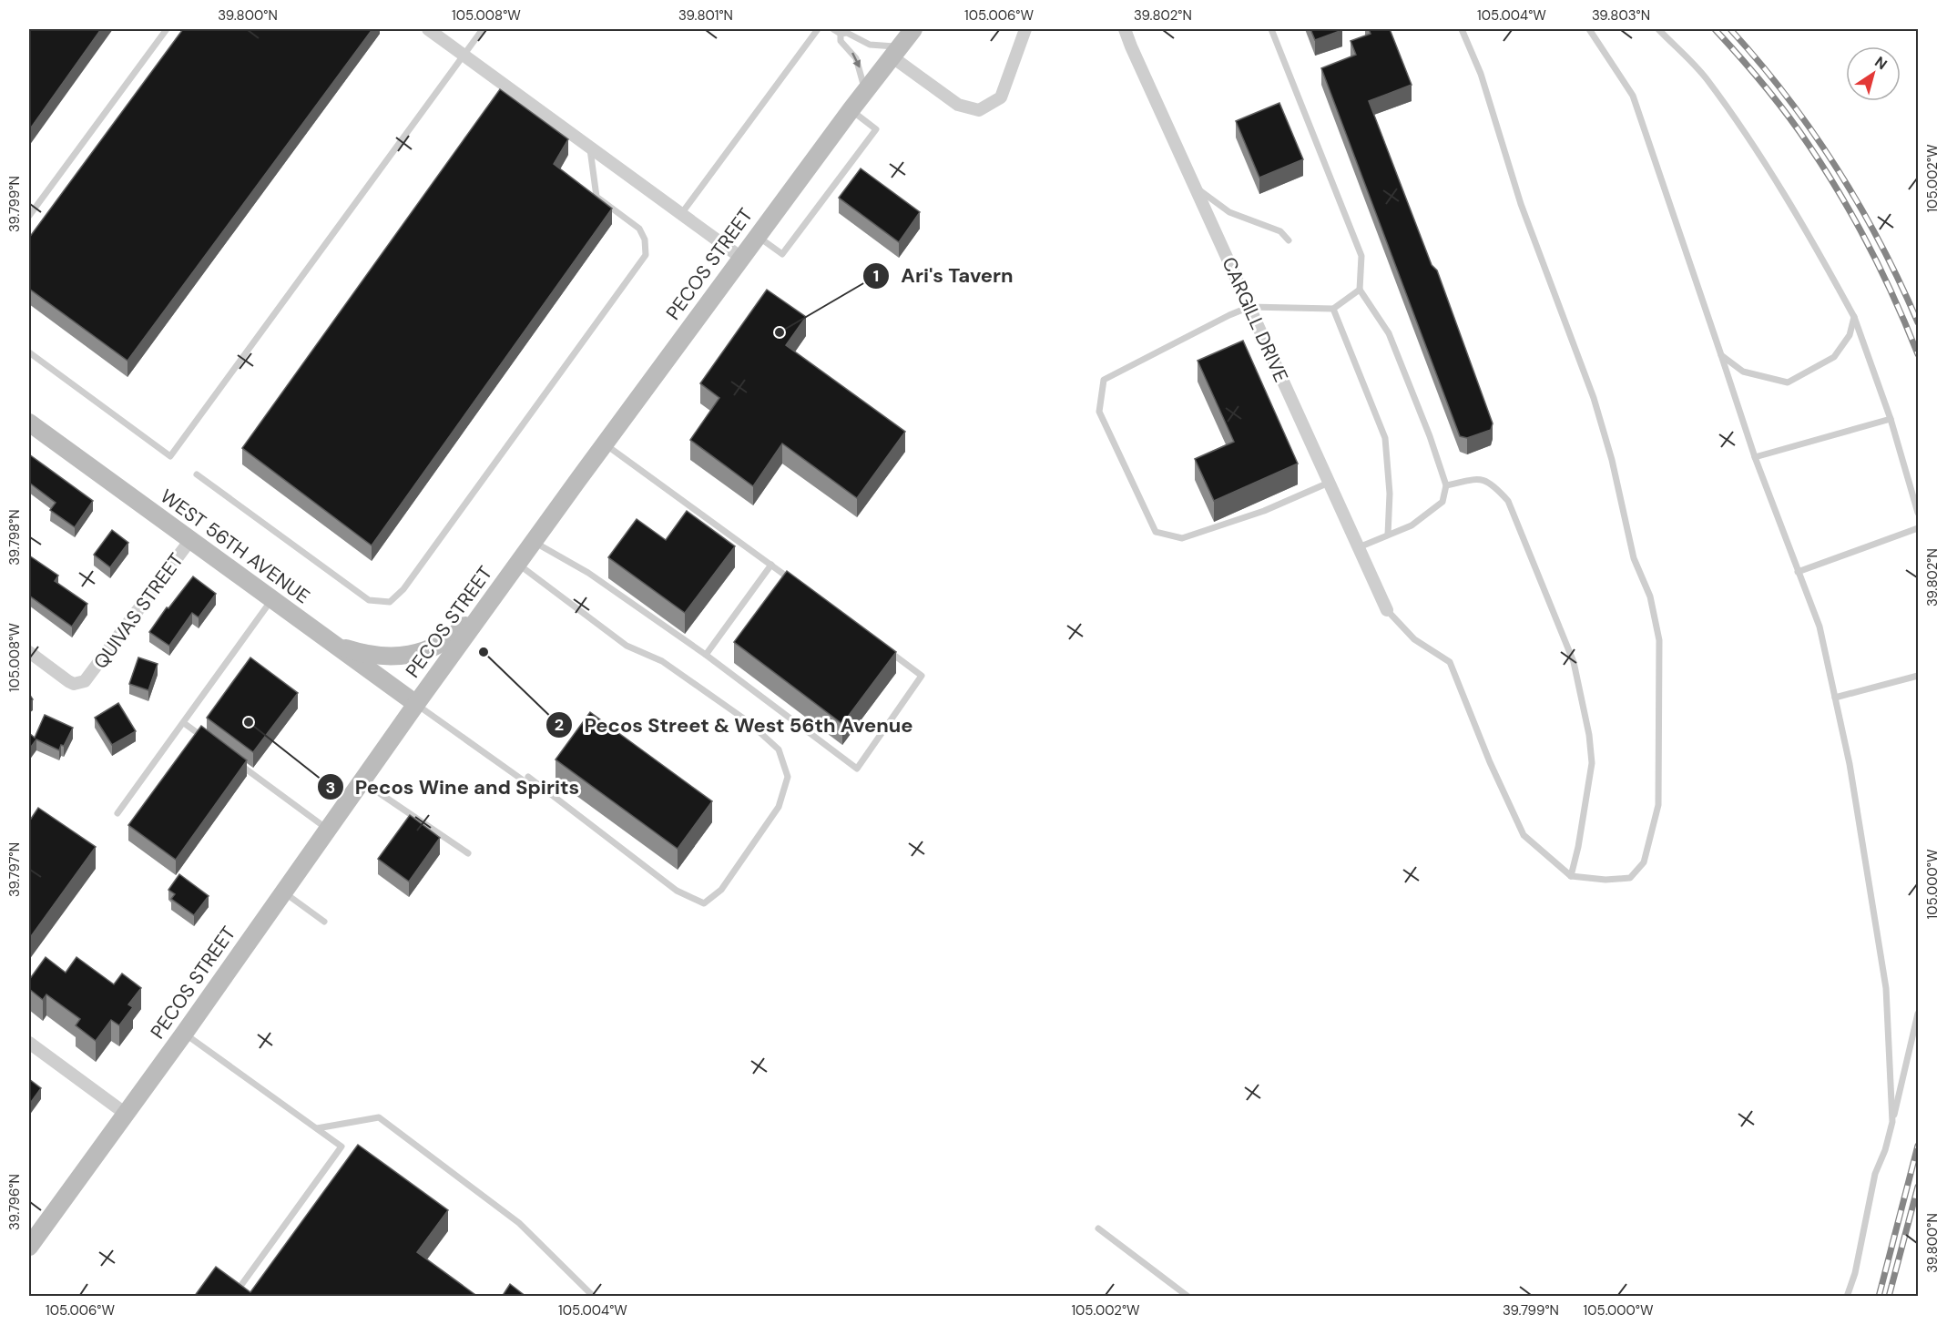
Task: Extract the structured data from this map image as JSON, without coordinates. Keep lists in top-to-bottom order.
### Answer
{
  "streets": {
    "main road": ["PECOS STREET", "WEST 56TH AVENUE"],
    "street": ["CARGILL DRIVE", "QUIVAS STREET"]
  },
  "crossings": [
    ["PECOS STREET", "WEST 56TH AVENUE"],
    ["WEST 56TH AVENUE", "QUIVAS STREET"]
  ],
  "places": ["Ari's Tavern", "Pecos Street & West 56th Avenue", "Pecos Wine and Spirits"],
  "north": "top right",
  "coordinates": [
    "39.800°N",
    "105.008°W",
    "39.801°N",
    "105.006°W",
    "39.802°N",
    "105.004°W",
    "39.803°N",
    "105.002°W",
    "39.799°N",
    "39.798°N",
    "39.797°N",
    "105.000°W",
    "39.796°N"
  ]
}
